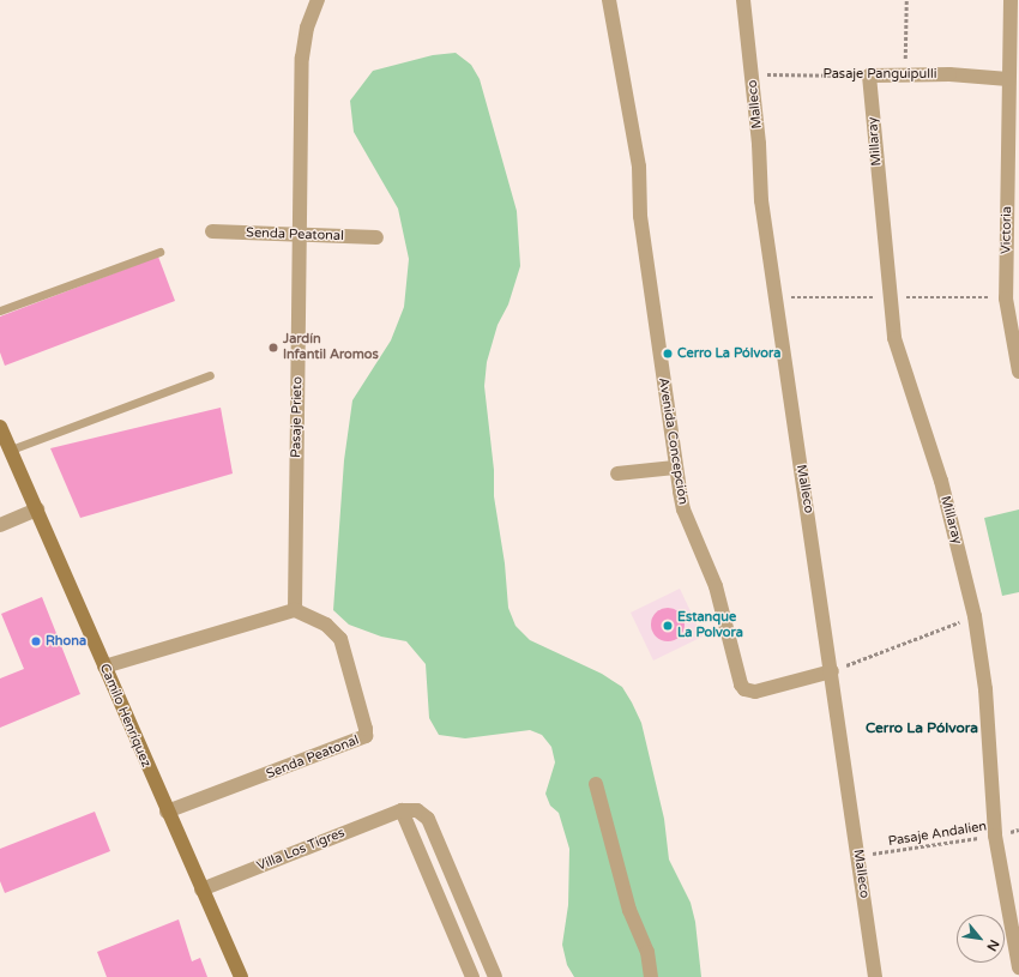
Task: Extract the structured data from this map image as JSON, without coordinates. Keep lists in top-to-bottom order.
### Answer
{
  "streets": {
    "main road": ["Camilo Henríquez"],
    "street": [
      "Pasaje Panguipulli",
      "Malleco",
      "Millaray",
      "Victoria",
      "Senda Peatonal",
      "Pasaje Prieto",
      "Avenida Concepción",
      "Villa Los Tigres"
    ],
    "path": ["Pasaje Andalien"]
  },
  "crossings": [
    ["Pasaje Panguipulli", "Malleco"],
    ["Pasaje Panguipulli", "Millaray"],
    ["Pasaje Panguipulli", "Victoria"],
    ["Malleco", "Avenida Concepción"],
    ["Malleco", "Pasaje Andalien"],
    ["Millaray", "Pasaje Andalien"],
    ["Senda Peatonal", "Pasaje Prieto"],
    ["Senda Peatonal", "Camilo Henríquez"],
    ["Camilo Henríquez", "Villa Los Tigres"]
  ],
  "districts": ["Cerro La Pólvora"],
  "places": [
    "Jardín Infantil Aromos",
    "Cerro La Pólvora",
    "Estanque La Polvora",
    "Rhona"
  ],
  "north": "bottom right"
}
